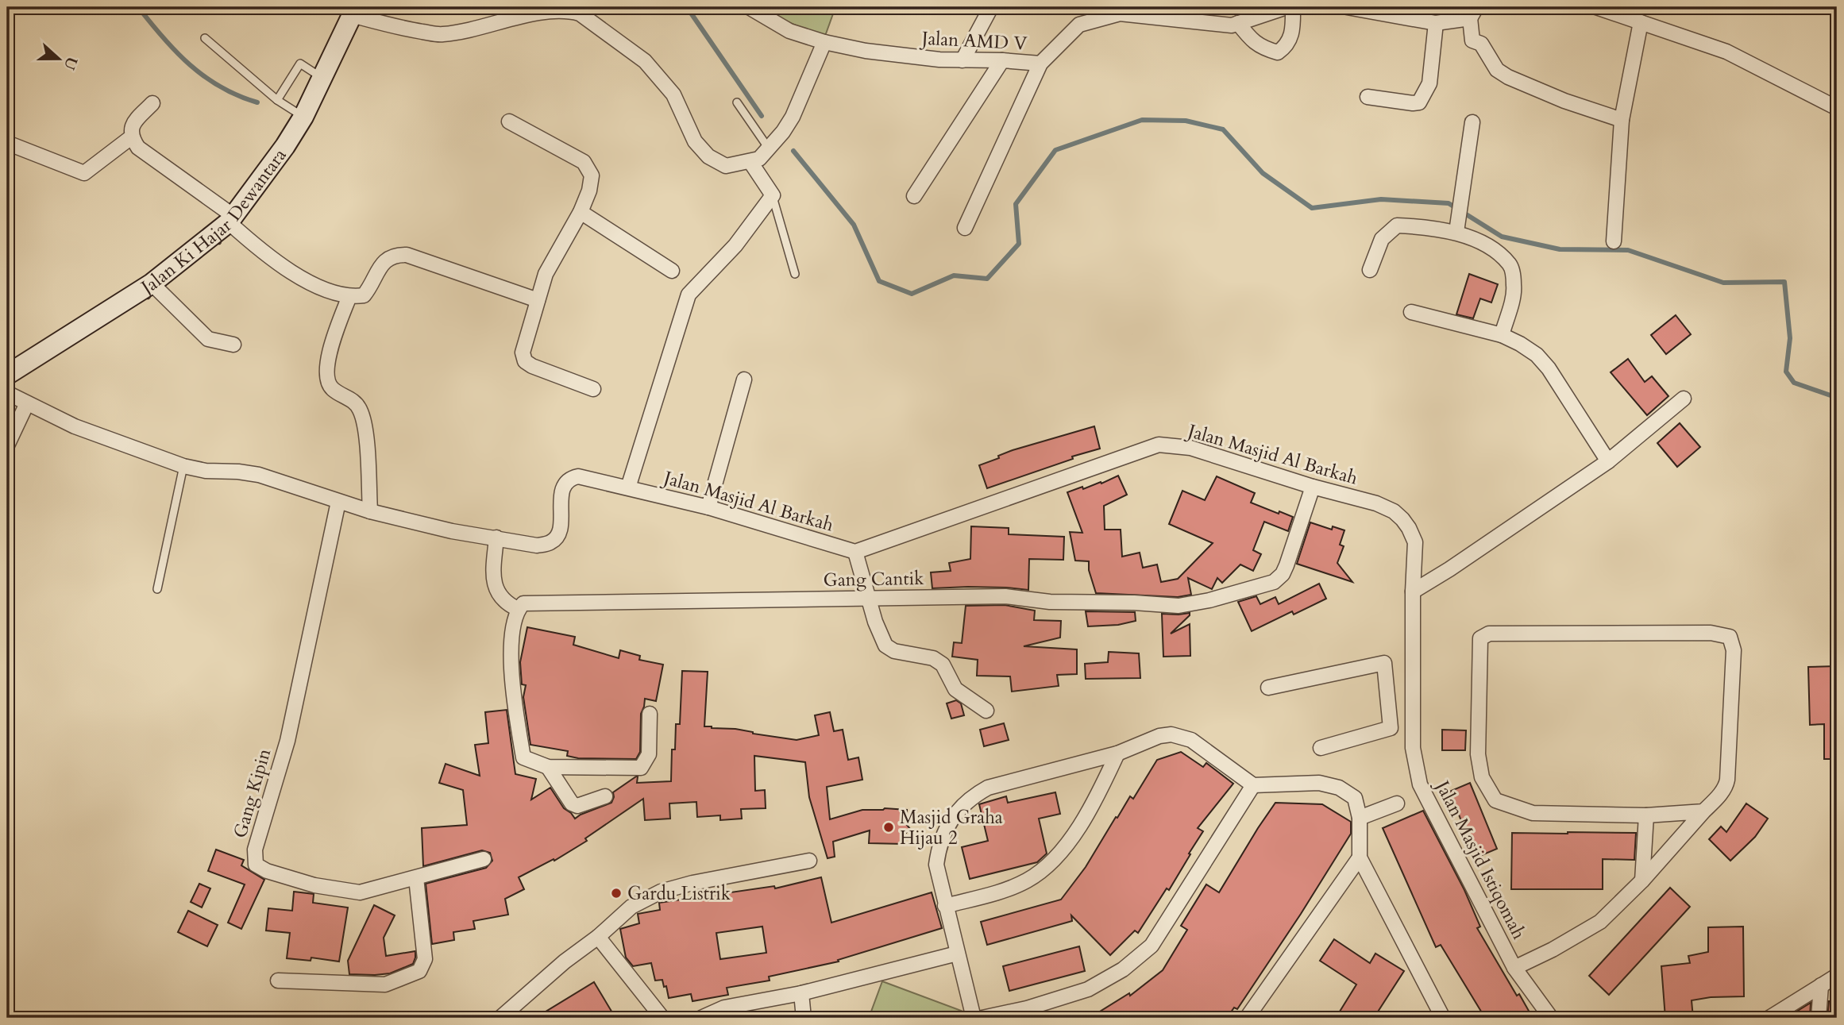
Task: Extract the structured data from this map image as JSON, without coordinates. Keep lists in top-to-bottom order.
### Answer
{
  "streets": {
    "main road": ["Jalan Ki Hajar Dewantara"],
    "street": [
      "Jalan AMD V",
      "Jalan Masjid Al Barkah",
      "Gang Cantik",
      "Gang Kipin",
      "Jalan Masjid Istiqomah"
    ]
  },
  "crossings": [
    ["Jalan Masjid Al Barkah", "Gang Cantik"],
    ["Jalan Masjid Al Barkah", "Gang Kipin"],
    ["Jalan Masjid Al Barkah", "Jalan Masjid Istiqomah"]
  ],
  "places": ["Masjid Graha Hijau 2", "Gardu Listrik"],
  "north": "right"
}
